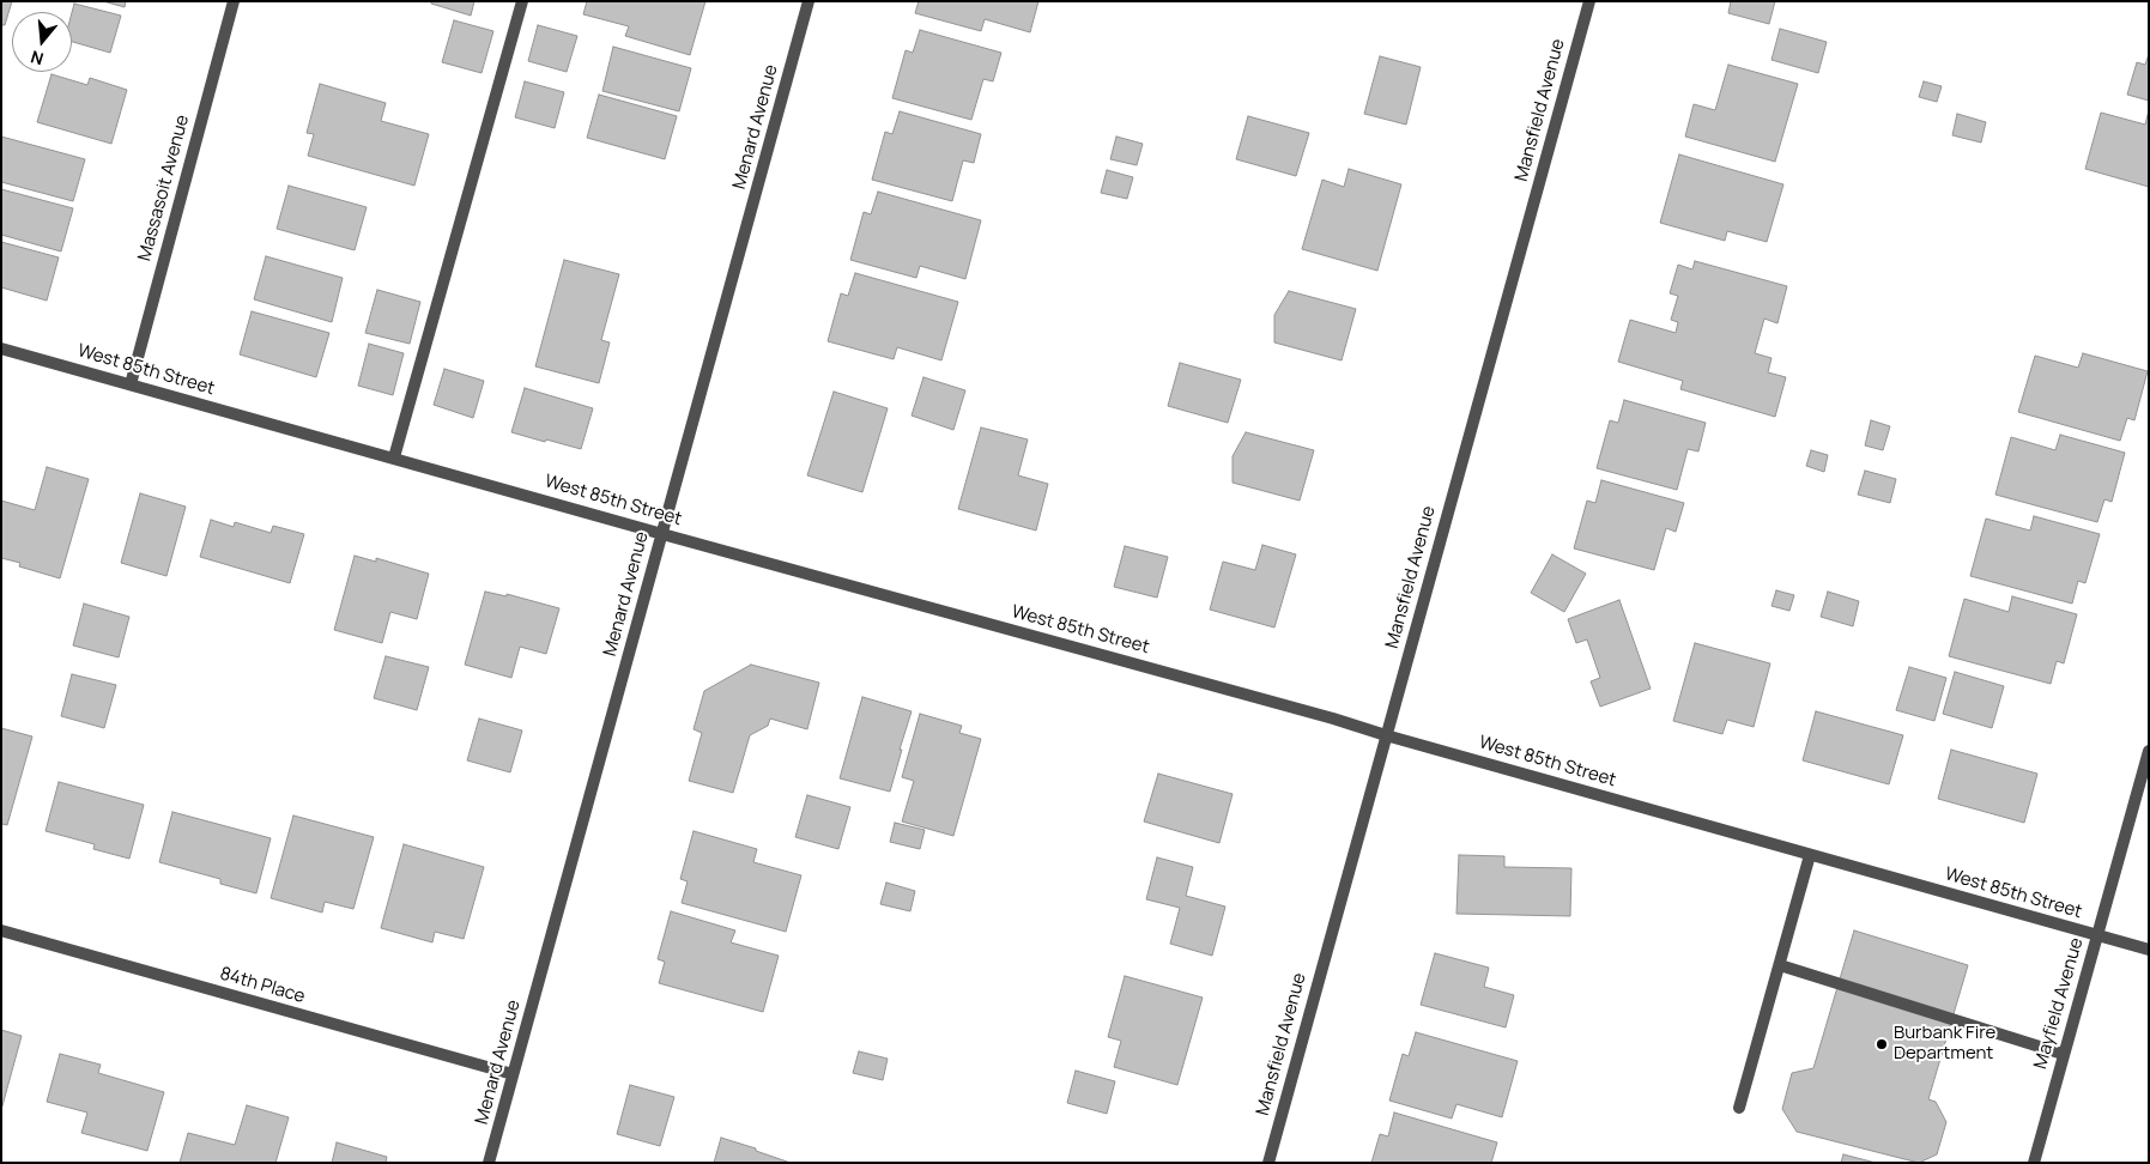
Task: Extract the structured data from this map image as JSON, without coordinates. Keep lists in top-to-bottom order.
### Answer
{
  "streets": {
    "street": [
      "Mansfield Avenue",
      "Menard Avenue",
      "Massasoit Avenue",
      "West 85th Street",
      "84th Place",
      "Mayfield Avenue"
    ]
  },
  "crossings": [
    ["Mansfield Avenue", "West 85th Street"],
    ["Menard Avenue", "West 85th Street"],
    ["Menard Avenue", "84th Place"],
    ["Massasoit Avenue", "West 85th Street"],
    ["West 85th Street", "Mayfield Avenue"]
  ],
  "places": ["Burbank Fire Department"],
  "north": "bottom"
}
